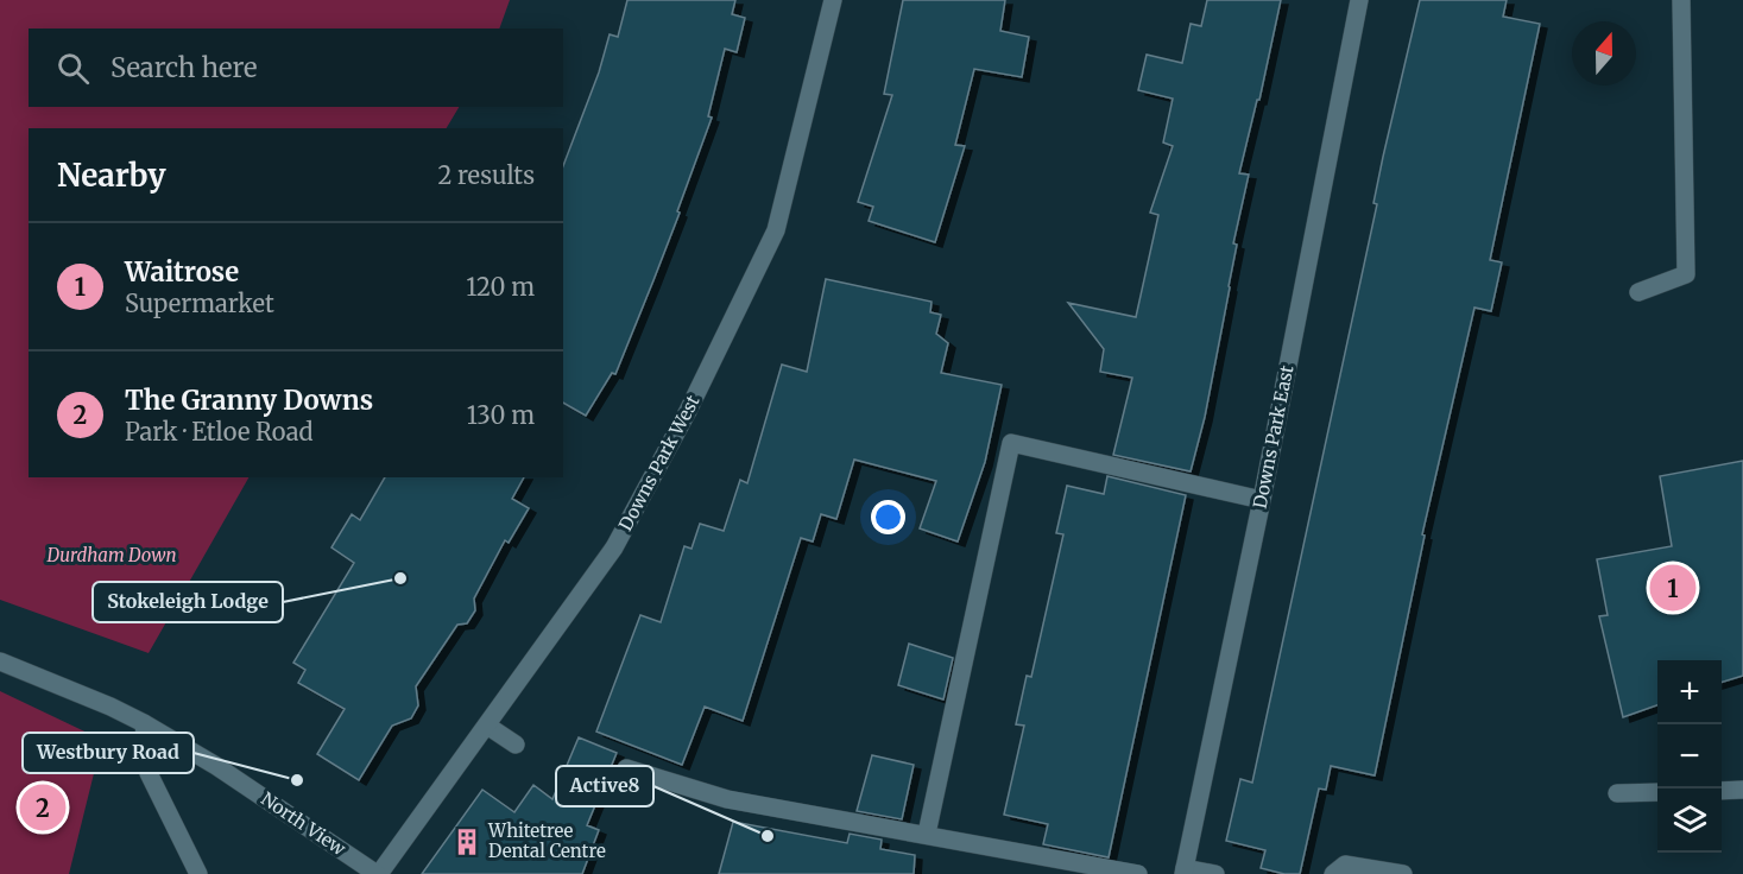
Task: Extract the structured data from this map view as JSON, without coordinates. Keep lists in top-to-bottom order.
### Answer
{
  "streets": {
    "street": ["Downs Park East", "Downs Park West", "North View"]
  },
  "crossings": [
    ["Downs Park West", "North View"]
  ],
  "parks": ["Durdham Down"],
  "places": {
    "other": ["Stokeleigh Lodge", "Westbury Road", "Active8"],
    "building": ["Whitetree Dental Centre"]
  },
  "north": "top",
  "page": {
    "search": "Search here",
    "heading": ["Nearby", "2 results"],
    "list": [
      {
        "mark": "1",
        "name": "Waitrose",
        "note": "Supermarket",
        "value": "120 m"
      },
      {
        "mark": "2",
        "name": "The Granny Downs",
        "note": "Park · Etloe Road",
        "value": "130 m"
      }
    ],
    "pins": ["1", "2"],
    "map_buttons": ["+", "−"]
  }
}
